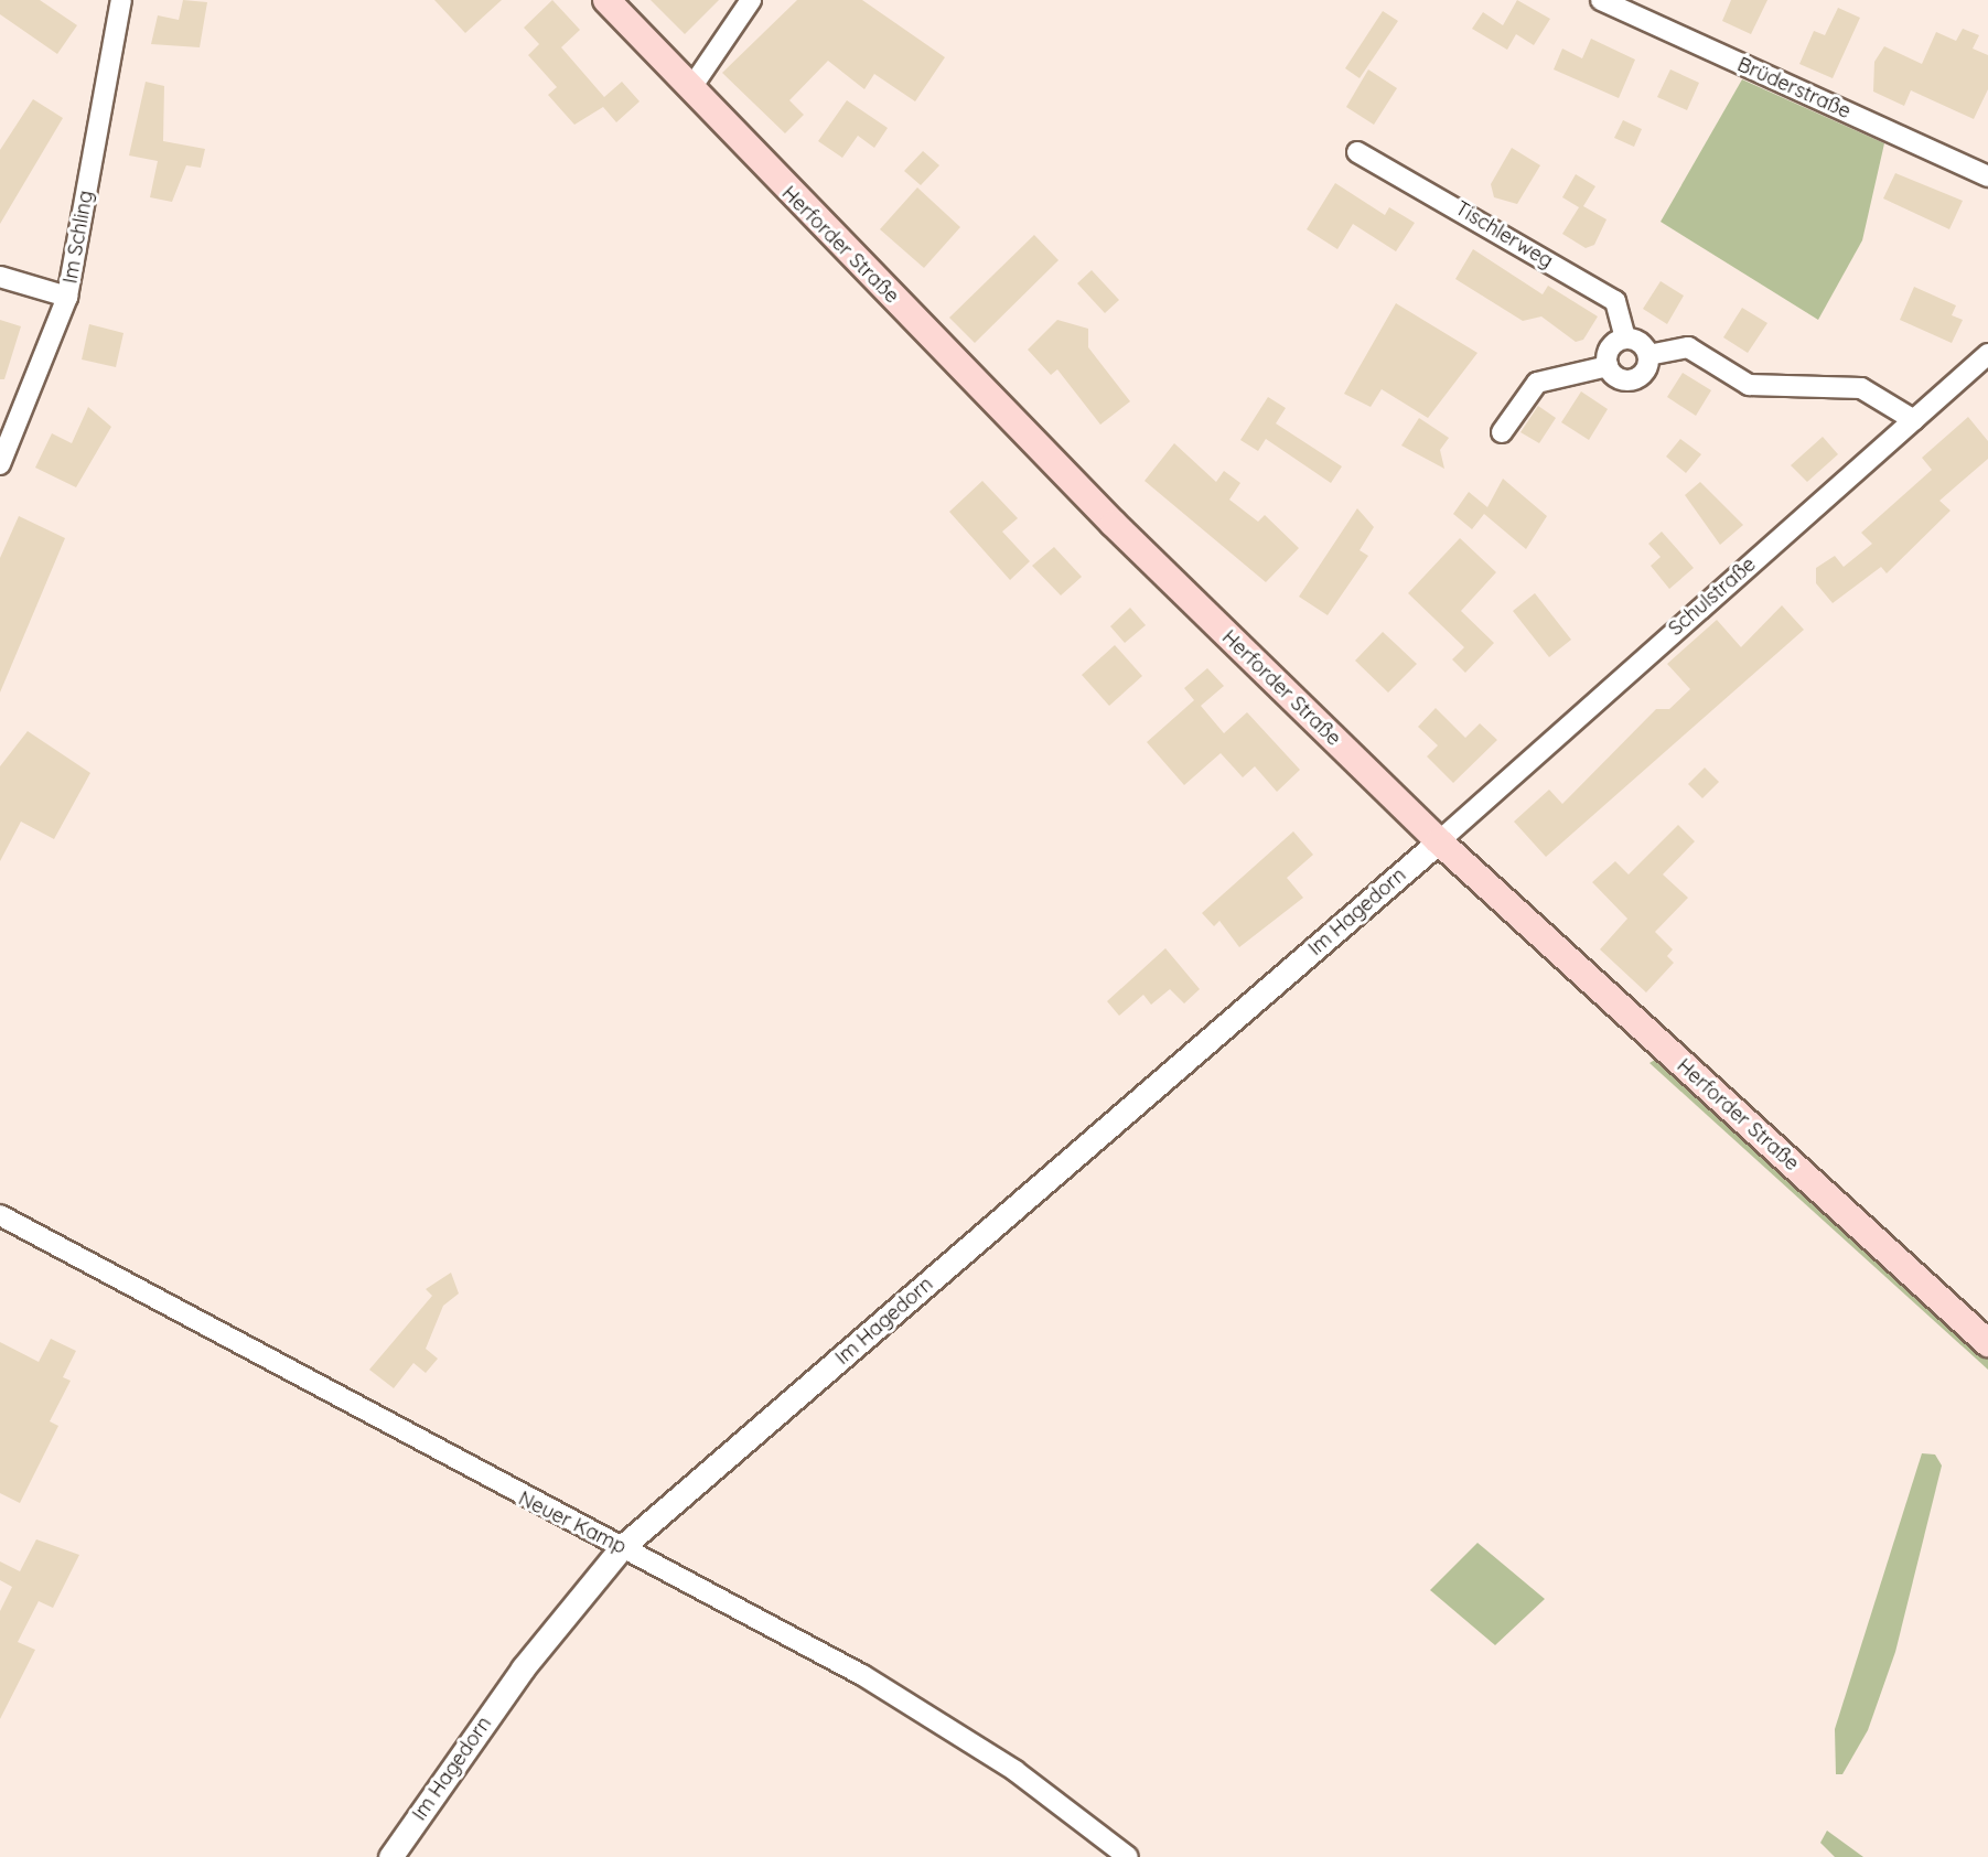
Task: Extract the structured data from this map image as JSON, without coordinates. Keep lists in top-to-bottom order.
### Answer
{
  "streets": {
    "main road": ["Herforder Straße"],
    "street": [
      "Brüderstraße",
      "Tischlerweg",
      "Im Schling",
      "Schulstraße",
      "Im Hagedorn",
      "Neuer Kamp"
    ]
  },
  "crossings": [
    ["Herforder Straße", "Schulstraße"],
    ["Herforder Straße", "Im Hagedorn"],
    ["Schulstraße", "Im Hagedorn"],
    ["Im Hagedorn", "Neuer Kamp"]
  ]
}
